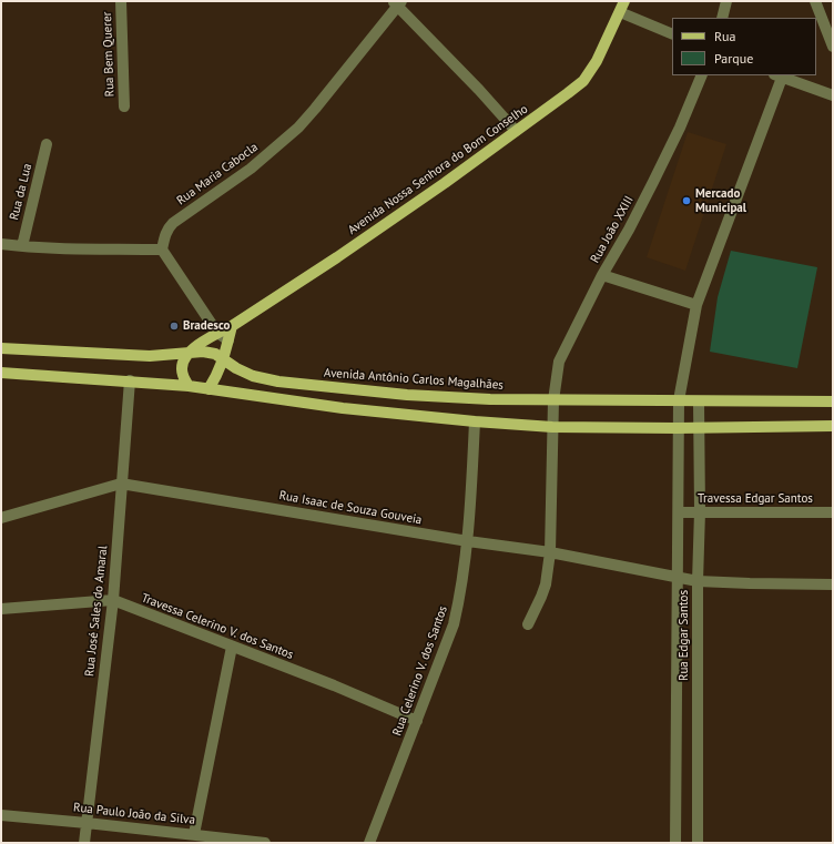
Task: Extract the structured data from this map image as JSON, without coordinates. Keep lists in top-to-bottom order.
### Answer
{
  "streets": {
    "main road": ["Avenida Nossa Senhora do Bom Conselho", "Avenida Antônio Carlos Magalhães"],
    "street": [
      "Rua Bem Querer",
      "Rua Maria Cabocla",
      "Rua da Lua",
      "Rua João XXIII",
      "Travessa Edgar Santos",
      "Rua Isaac de Souza Gouveia",
      "Rua José Sales do Amaral",
      "Travessa Celerino V. dos Santos",
      "Rua Edgar Santos",
      "Rua Celerino V. dos Santos",
      "Rua Paulo João da Silva"
    ]
  },
  "crossings": [
    ["Avenida Nossa Senhora do Bom Conselho", "Avenida Antônio Carlos Magalhães"],
    ["Rua João XXIII", "Avenida Antônio Carlos Magalhães"],
    ["Rua João XXIII", "Rua Isaac de Souza Gouveia"],
    ["Avenida Antônio Carlos Magalhães", "Rua Edgar Santos"],
    ["Travessa Edgar Santos", "Rua Edgar Santos"],
    ["Rua Isaac de Souza Gouveia", "Rua José Sales do Amaral"],
    ["Rua Isaac de Souza Gouveia", "Rua Edgar Santos"],
    ["Rua Isaac de Souza Gouveia", "Rua Celerino V. dos Santos"],
    ["Rua José Sales do Amaral", "Travessa Celerino V. dos Santos"],
    ["Rua José Sales do Amaral", "Rua Paulo João da Silva"],
    ["Travessa Celerino V. dos Santos", "Rua Celerino V. dos Santos"]
  ],
  "places": ["Mercado Municipal", "Bradesco"],
  "legend": ["Rua", "Parque"]
}
